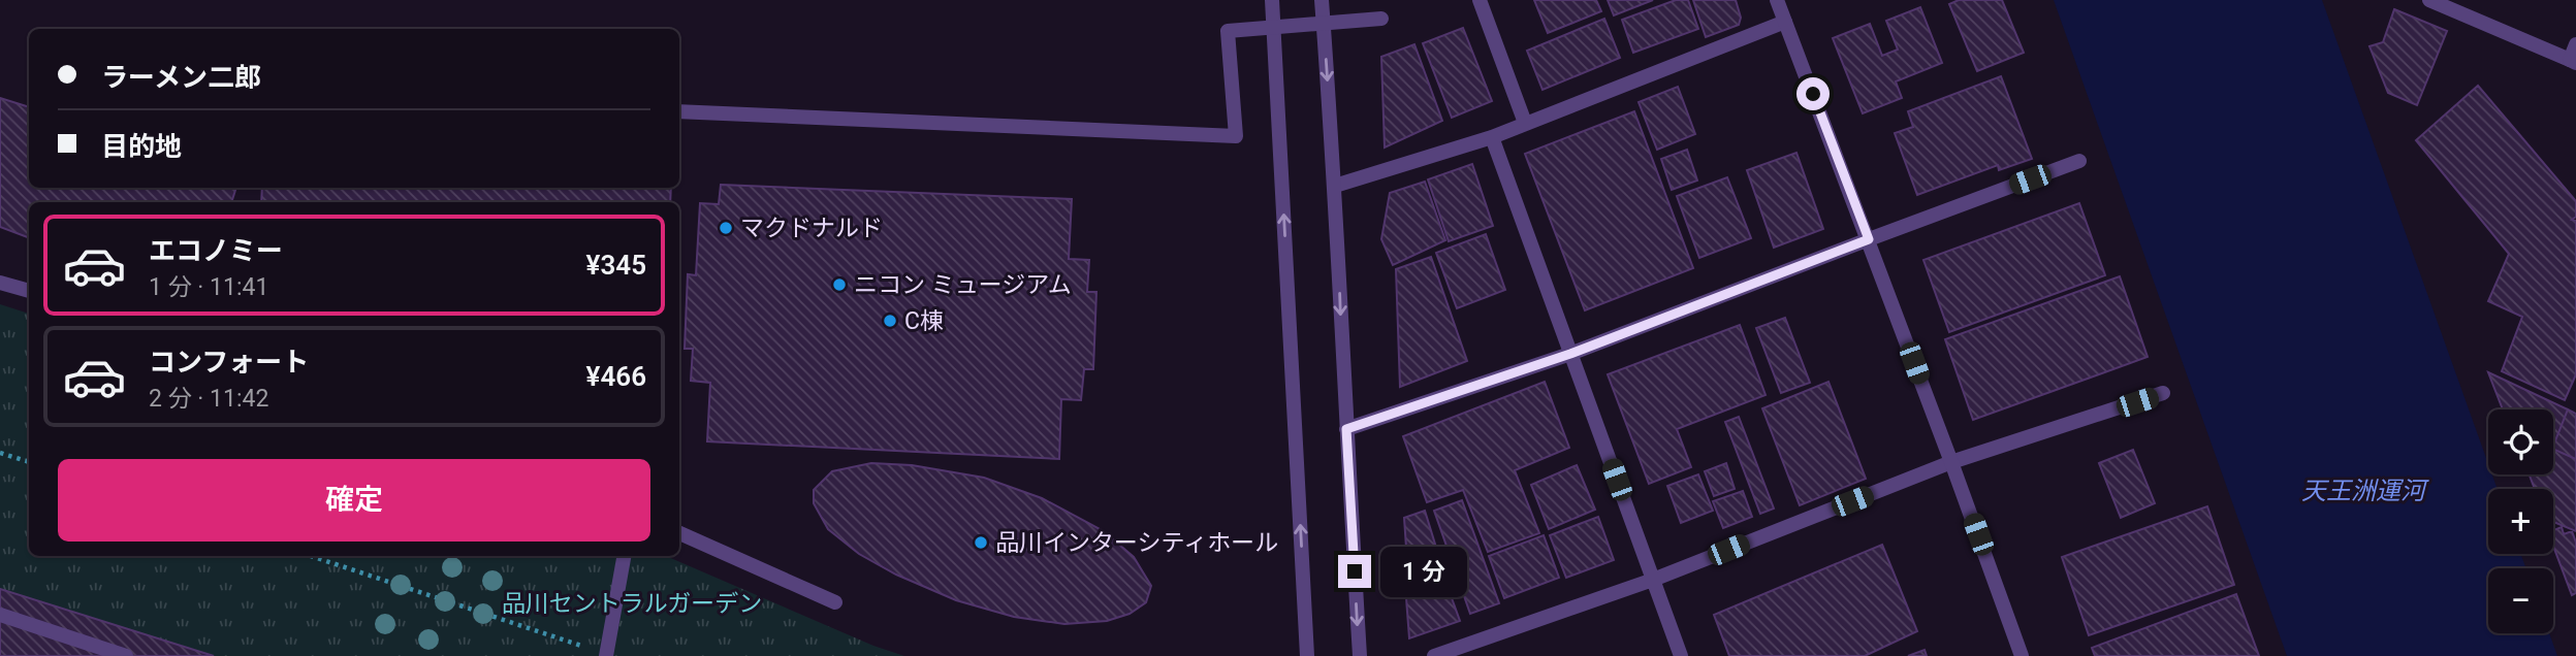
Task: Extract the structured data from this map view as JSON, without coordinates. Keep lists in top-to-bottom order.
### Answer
{
  "water": ["天王洲運河"],
  "parks": ["品川セントラルガーデン"],
  "places": [
    "マクドナルド",
    "ニコン ミュージアム",
    "C棟",
    "品川インターシティホール"
  ],
  "page": {
    "banner": ["ラーメン二郎", "目的地"],
    "list": [
      {
        "name": "エコノミー",
        "note": "1 分 · 11:41",
        "value": "¥345"
      },
      {
        "name": "コンフォート",
        "note": "2 分 · 11:42",
        "value": "¥466"
      }
    ],
    "map_buttons": ["+", "−"],
    "buttons": "確定",
    "bubble": "1 分"
  }
}
